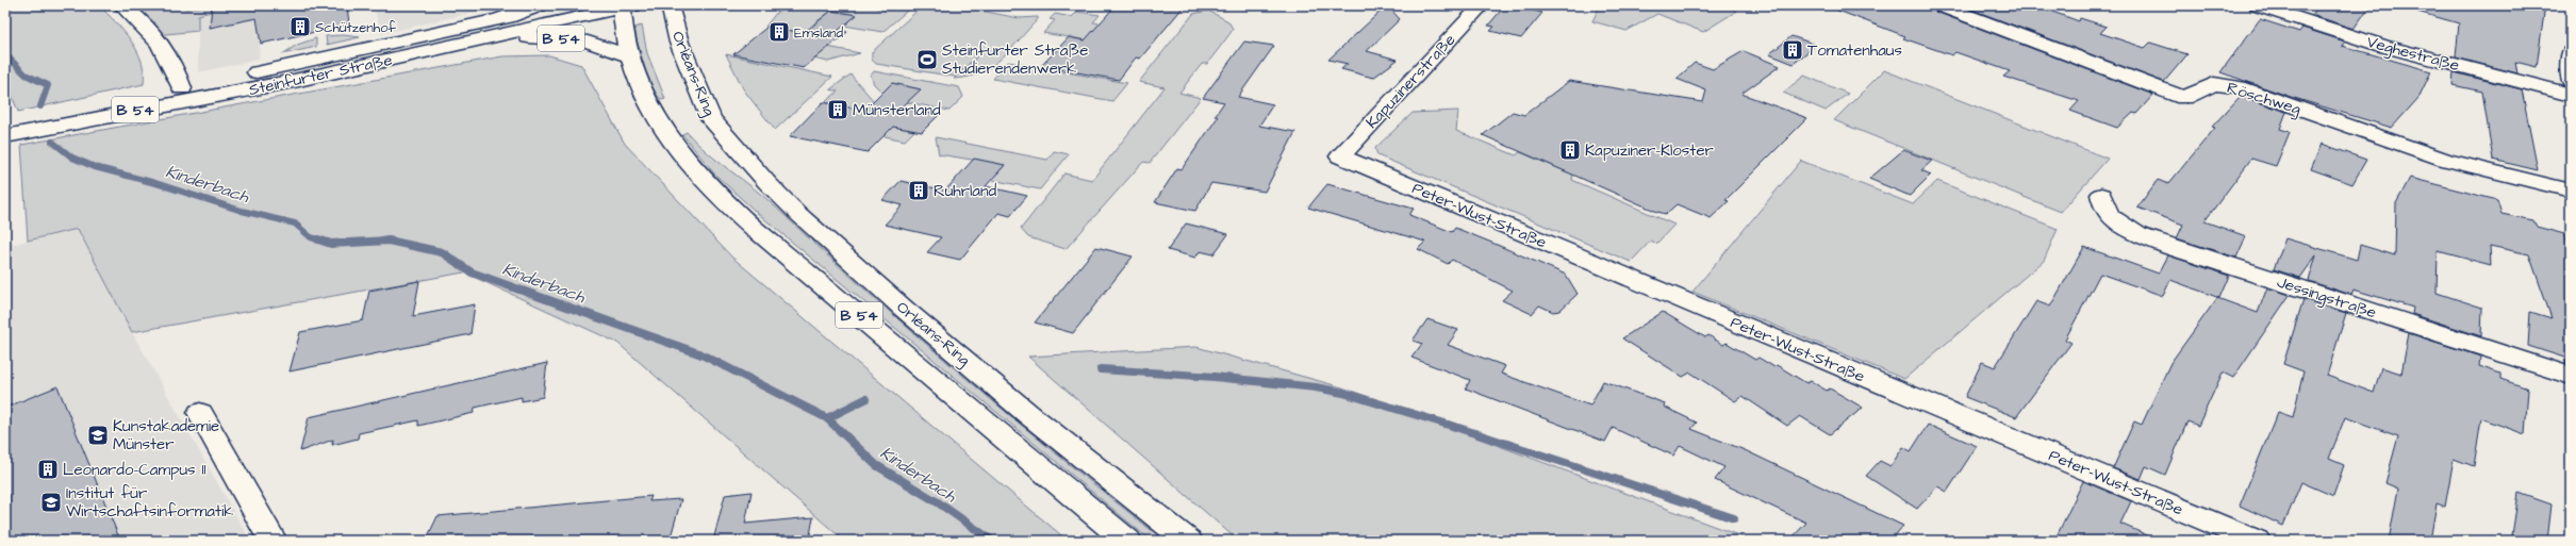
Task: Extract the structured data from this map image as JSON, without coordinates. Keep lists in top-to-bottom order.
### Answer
{
  "streets": {
    "main road": [
      "B 54",
      "Veghestraße",
      "Orléans-Ring",
      "Steinfurter Straße",
      "Kapuzinerstraße",
      "Röschweg",
      "Peter-Wust-Straße",
      "Jessingstraße"
    ]
  },
  "crossings": [
    ["B 54", "Steinfurter Straße"],
    ["Kapuzinerstraße", "Peter-Wust-Straße"]
  ],
  "water": ["Kinderbach"],
  "places": {
    "building": [
      "Schützenhof",
      "Emsland",
      "Tomatenhaus",
      "Münsterland",
      "Kapuziner-Kloster",
      "Ruhrland",
      "Leonardo-Campus 11"
    ],
    "sports": ["Steinfurter Straße Studierendenwerk"],
    "school or university": ["Kunstakademie Münster", "Institut für Wirtschaftsinformatik"]
  }
}
